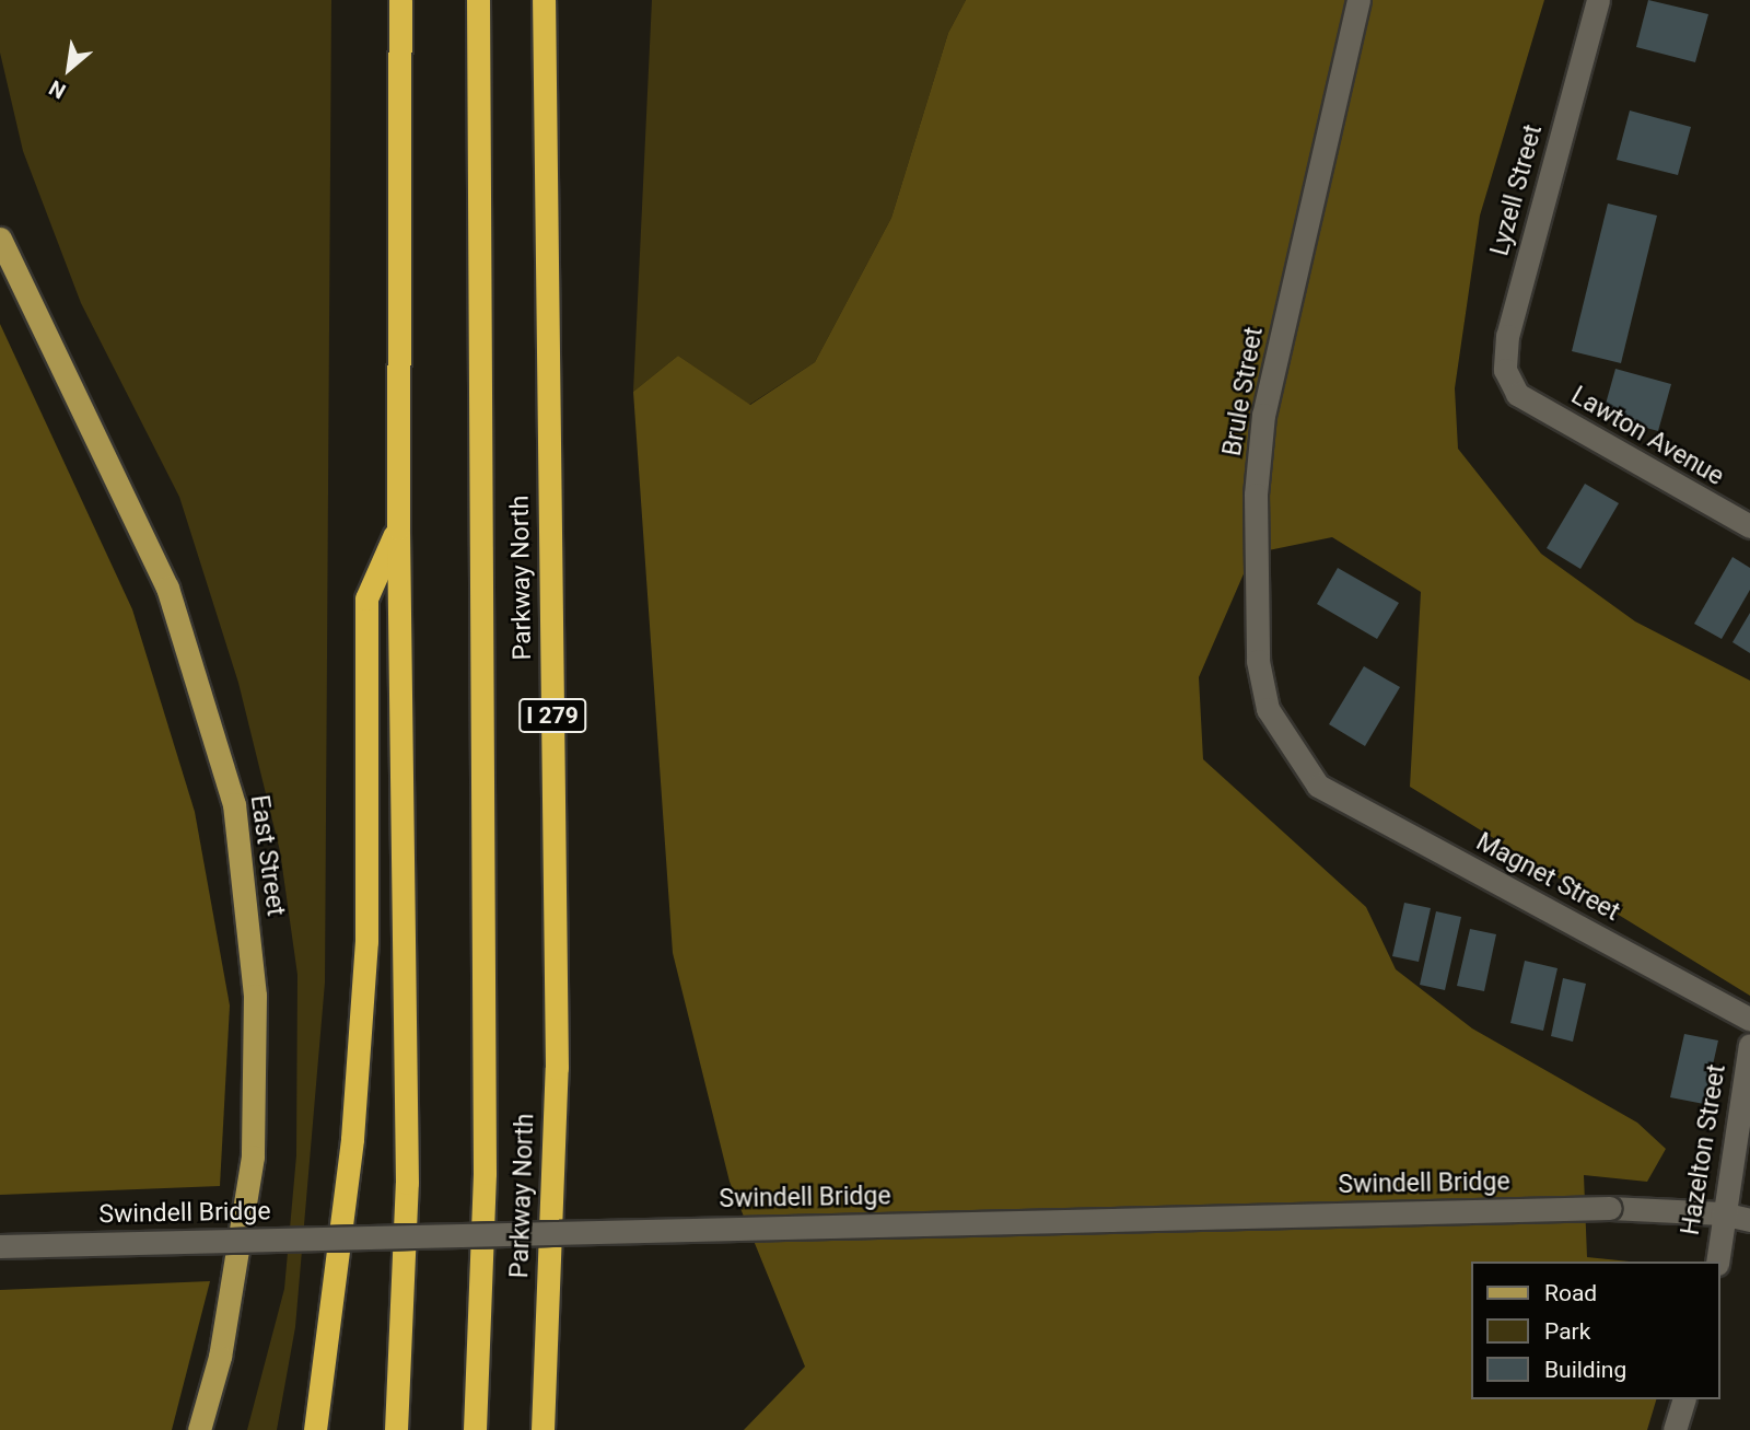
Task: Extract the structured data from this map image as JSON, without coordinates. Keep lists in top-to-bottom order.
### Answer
{
  "streets": {
    "highway": ["Parkway North", "I 279"],
    "main road": ["East Street"],
    "street": [
      "Lyzell Street",
      "Brule Street",
      "Lawton Avenue",
      "Magnet Street",
      "Hazelton Street",
      "Swindell Bridge"
    ]
  },
  "crossings": [
    ["Lyzell Street", "Lawton Avenue"],
    ["Brule Street", "Magnet Street"],
    ["Hazelton Street", "Swindell Bridge"]
  ],
  "legend": ["Road", "Park", "Building"],
  "north": "bottom left"
}
